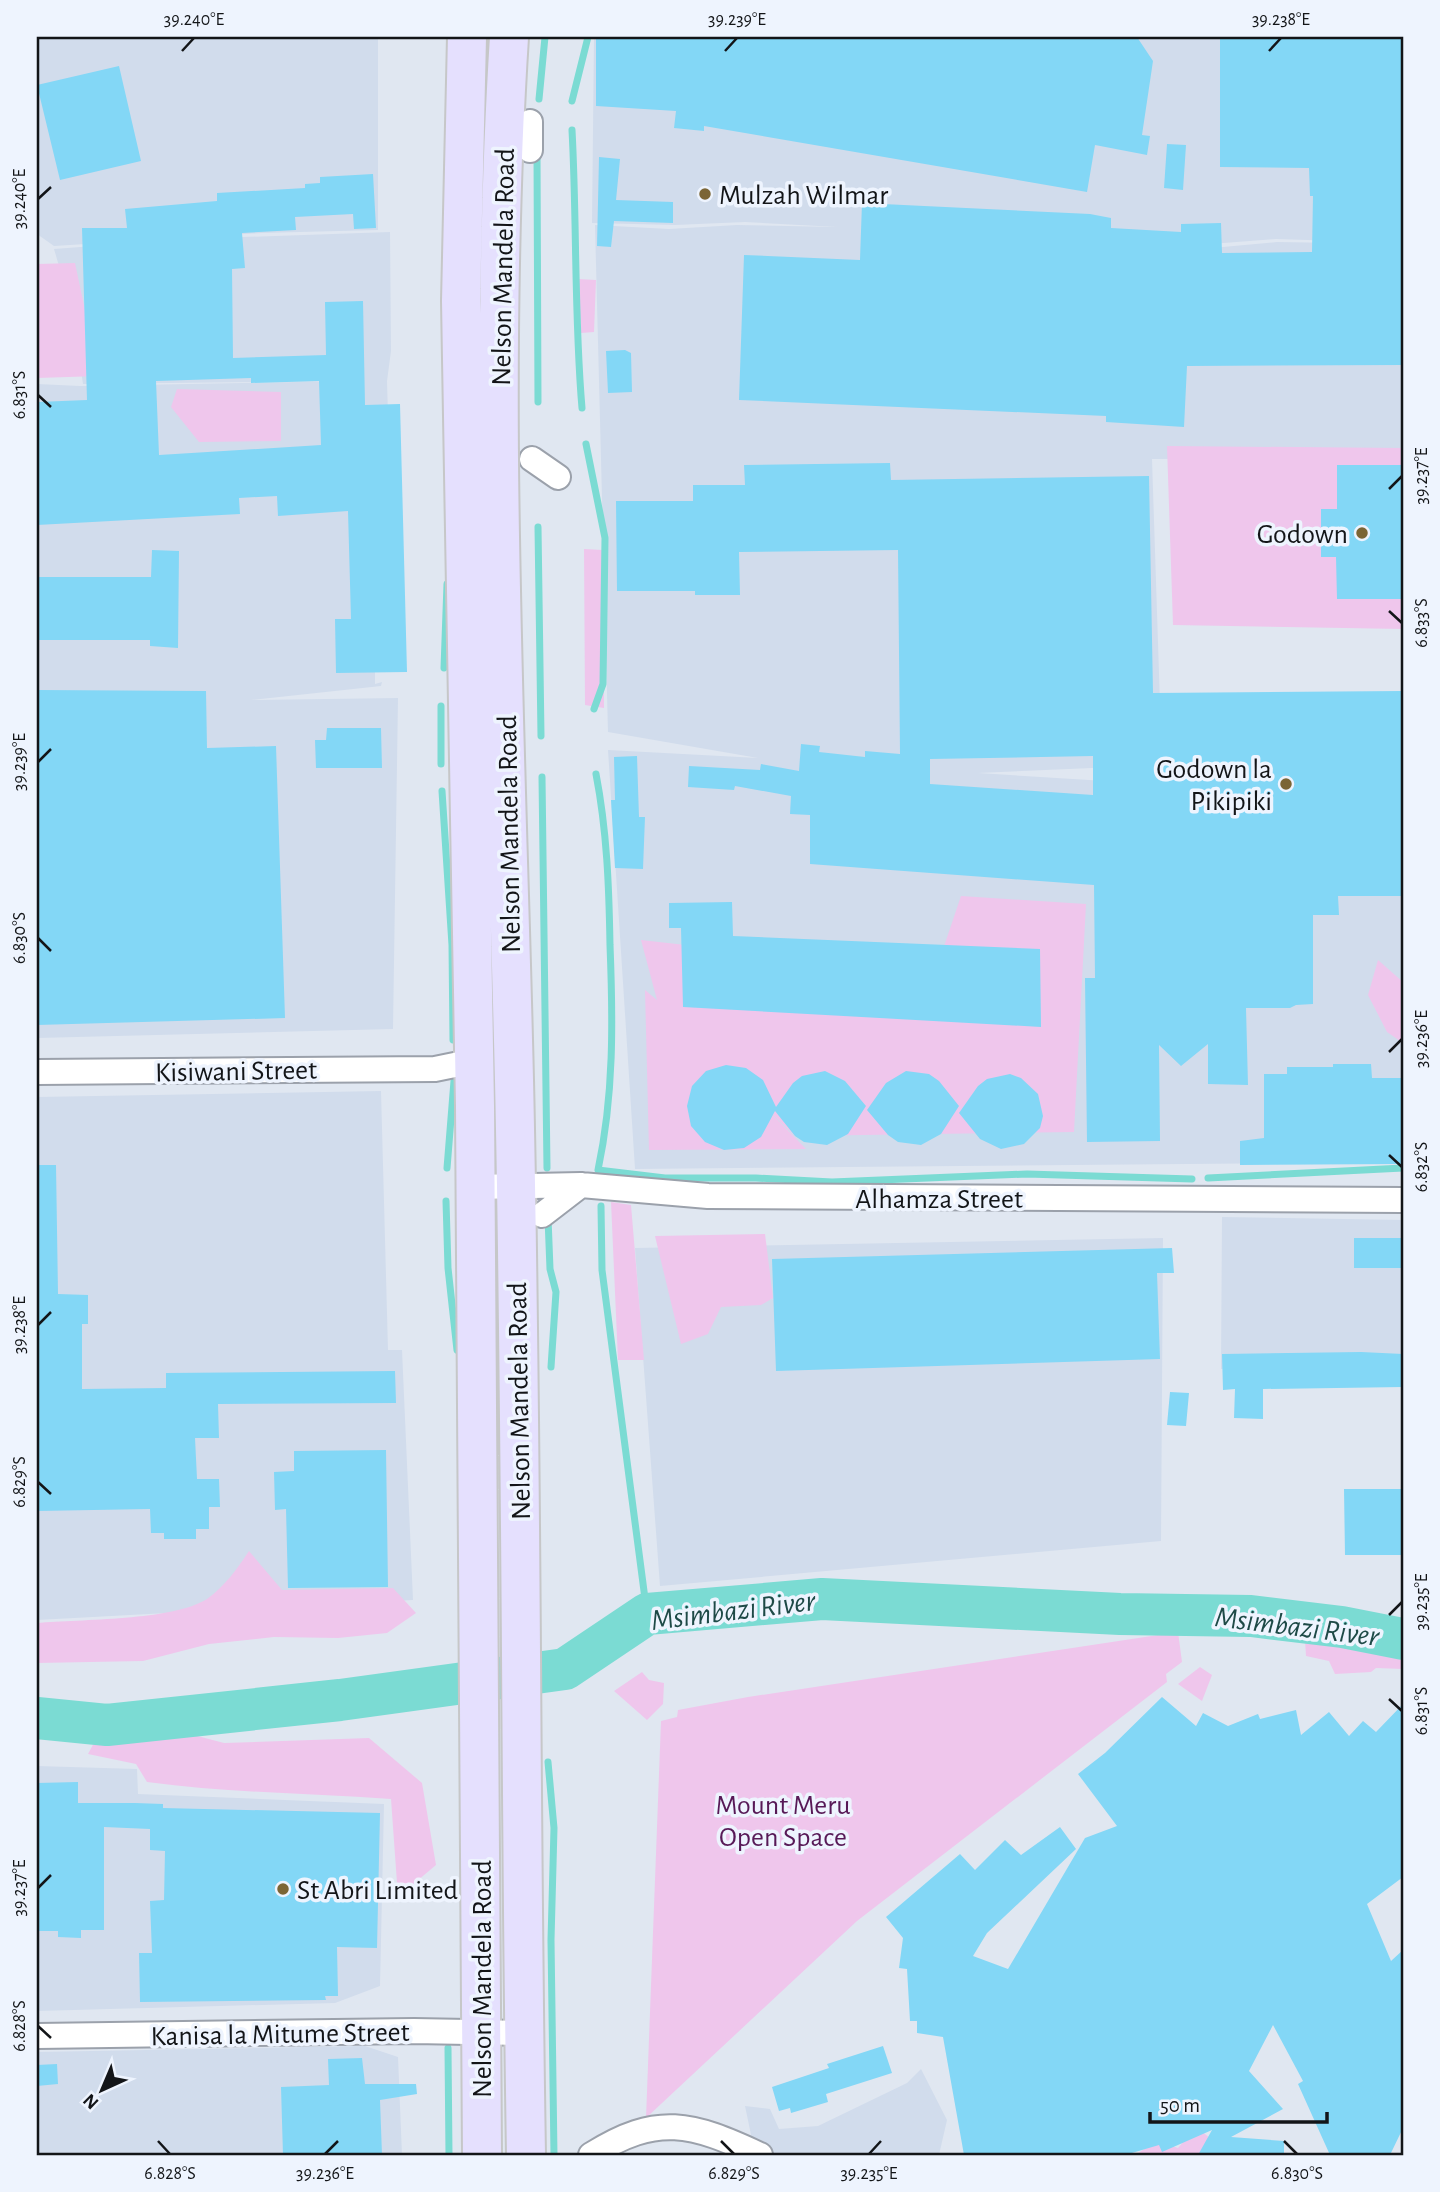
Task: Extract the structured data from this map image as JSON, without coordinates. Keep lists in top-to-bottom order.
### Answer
{
  "streets": {
    "main road": ["Nelson Mandela Road"],
    "street": ["Kisiwani Street", "Alhamza Street", "Kanisa la Mitume Street"]
  },
  "crossings": [
    ["Nelson Mandela Road", "Kisiwani Street"],
    ["Nelson Mandela Road", "Alhamza Street"],
    ["Nelson Mandela Road", "Kanisa la Mitume Street"]
  ],
  "water": ["Msimbazi River"],
  "parks": ["Mount Meru Open Space"],
  "places": [
    "Mulzah Wilmar",
    "Godown",
    "Godown la Pikipiki",
    "St Abri Limited"
  ],
  "scale_bar": "50 m",
  "north": "bottom left",
  "coordinates": [
    "39.240°E",
    "39.239°E",
    "39.238°E",
    "6.831°S",
    "39.237°E",
    "6.833°S",
    "6.830°S",
    "39.236°E",
    "6.832°S",
    "6.829°S",
    "39.235°E",
    "6.828°S"
  ]
}
